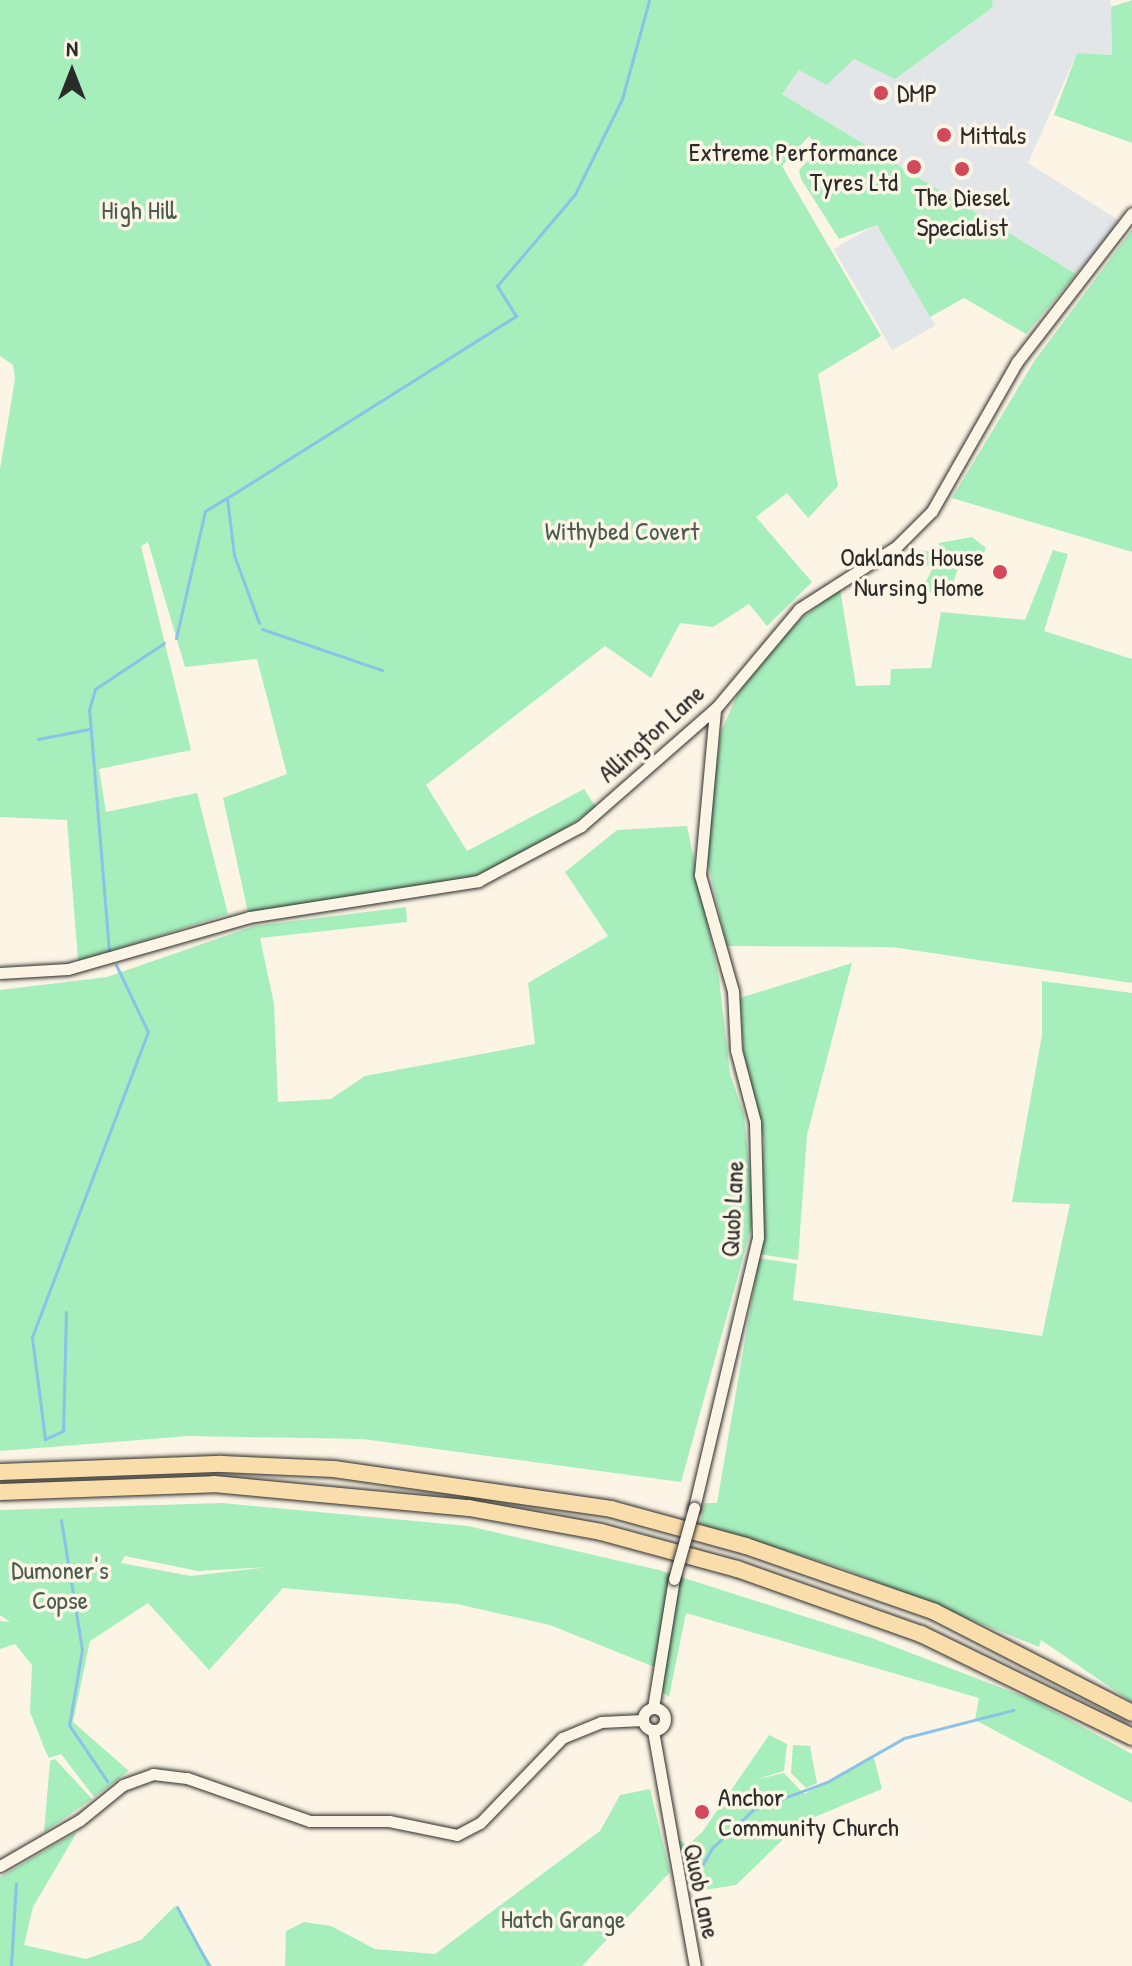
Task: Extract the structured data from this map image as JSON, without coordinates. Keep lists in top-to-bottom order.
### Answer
{
  "streets": {
    "street": ["Allington Lane", "Quob Lane"]
  },
  "crossings": [
    ["Allington Lane", "Quob Lane"]
  ],
  "parks": [
    "High Hill",
    "Withybed Covert",
    "Dumoner's Copse",
    "Hatch Grange"
  ],
  "places": [
    "DMP",
    "Mittals",
    "Extreme Performance Tyres Ltd",
    "The Diesel Specialist",
    "Oaklands House Nursing Home",
    "Anchor Community Church"
  ],
  "north": "top"
}
